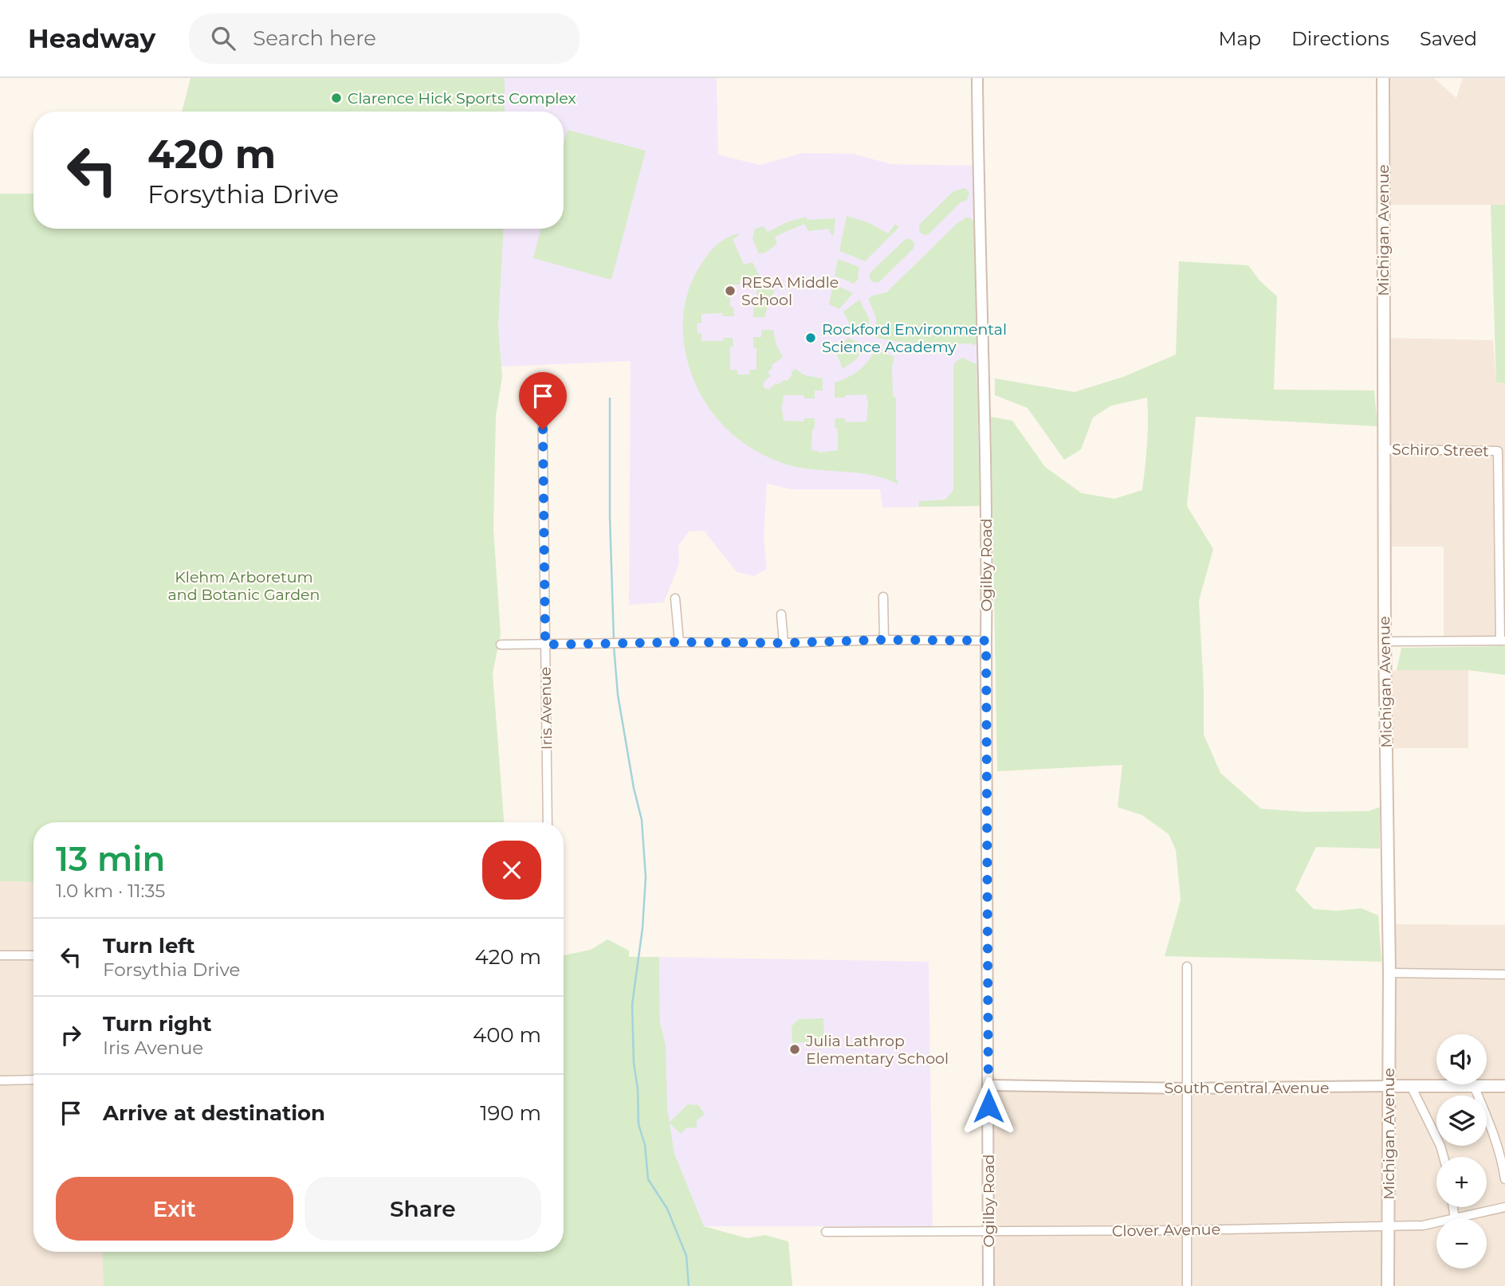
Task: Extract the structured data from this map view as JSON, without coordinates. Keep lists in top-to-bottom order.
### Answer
{
  "streets": {
    "main road": ["Michigan Avenue", "South Central Avenue"],
    "street": [
      "Schiro Street",
      "Ogilby Road",
      "Iris Avenue",
      "Clover Avenue"
    ]
  },
  "crossings": [
    ["Michigan Avenue", "Schiro Street"],
    ["Michigan Avenue", "South Central Avenue"],
    ["Michigan Avenue", "Clover Avenue"],
    ["Ogilby Road", "South Central Avenue"],
    ["Ogilby Road", "Clover Avenue"]
  ],
  "parks": ["Klehm Arboretum and Botanic Garden"],
  "places": [
    "Clarence Hick Sports Complex",
    "RESA Middle School",
    "Rockford Environmental Science Academy",
    "Julia Lathrop Elementary School"
  ],
  "page": {
    "header": "Headway",
    "search": "Search here",
    "nav": ["Map", "Directions", "Saved"],
    "turn": ["420 m", "Forsythia Drive"],
    "heading": ["13 min", "1.0 km · 11:35"],
    "list": [
      {
        "name": "Turn left",
        "note": "Forsythia Drive",
        "value": "420 m"
      },
      {
        "name": "Turn right",
        "note": "Iris Avenue",
        "value": "400 m"
      },
      {
        "name": "Arrive at destination",
        "value": "190 m"
      }
    ],
    "map_buttons": ["+", "−"],
    "buttons": ["Exit", "Share"]
  }
}
